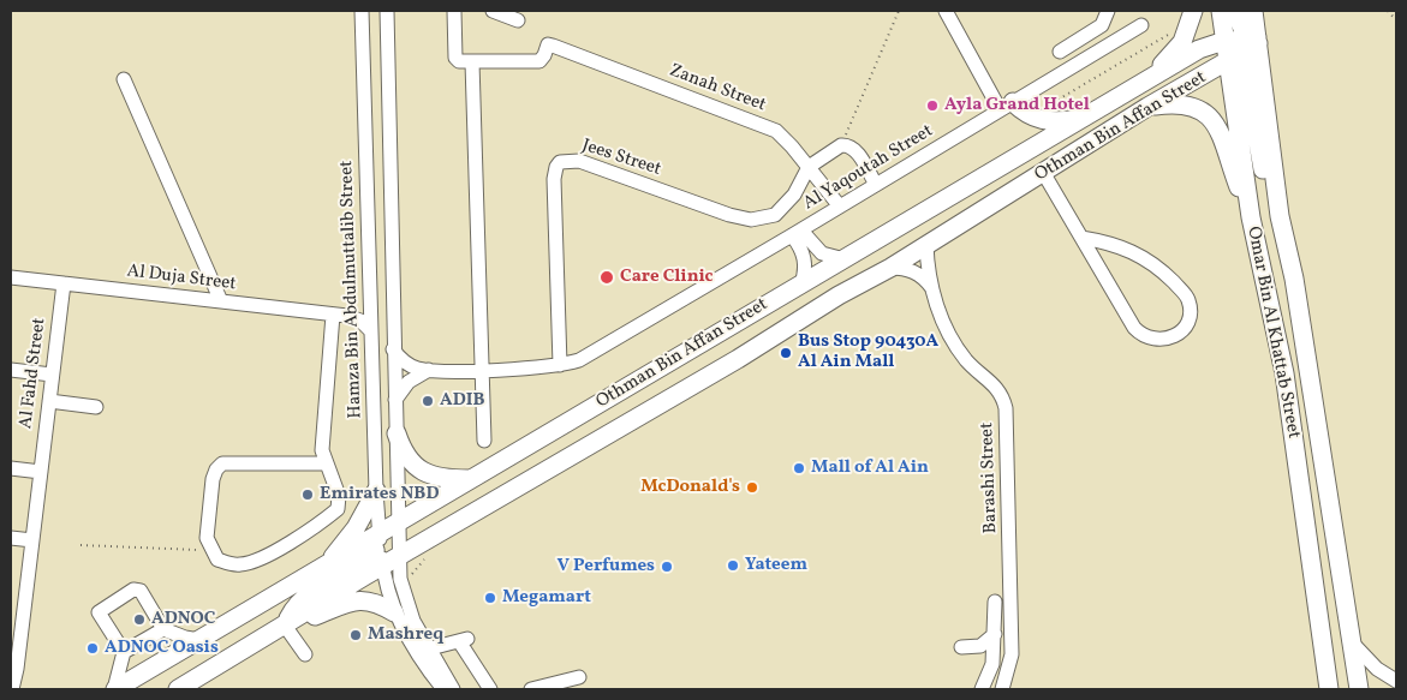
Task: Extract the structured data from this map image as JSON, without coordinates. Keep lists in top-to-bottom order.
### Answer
{
  "streets": {
    "main road": ["Othman Bin Affan Street", "Omar Bin Al Khattab Street"],
    "street": [
      "Zanah Street",
      "Jees Street",
      "Al Yaqoutah Street",
      "Al Duja Street",
      "Hamza Bin Abdulmuttalib Street",
      "Al Fahd Street",
      "Barashi Street"
    ]
  },
  "crossings": [
    ["Zanah Street", "Jees Street"],
    ["Zanah Street", "Al Yaqoutah Street"],
    ["Othman Bin Affan Street", "Al Yaqoutah Street"],
    ["Othman Bin Affan Street", "Hamza Bin Abdulmuttalib Street"],
    ["Othman Bin Affan Street", "Omar Bin Al Khattab Street"],
    ["Othman Bin Affan Street", "Barashi Street"],
    ["Jees Street", "Al Yaqoutah Street"],
    ["Al Duja Street", "Al Fahd Street"]
  ],
  "places": [
    "Ayla Grand Hotel",
    "Care Clinic",
    "Bus Stop 90430A Al Ain Mall",
    "ADIB",
    "Mall of Al Ain",
    "McDonald's",
    "Emirates NBD",
    "Yateem",
    "V Perfumes",
    "Megamart",
    "ADNOC",
    "Mashreq",
    "ADNOC Oasis"
  ]
}
